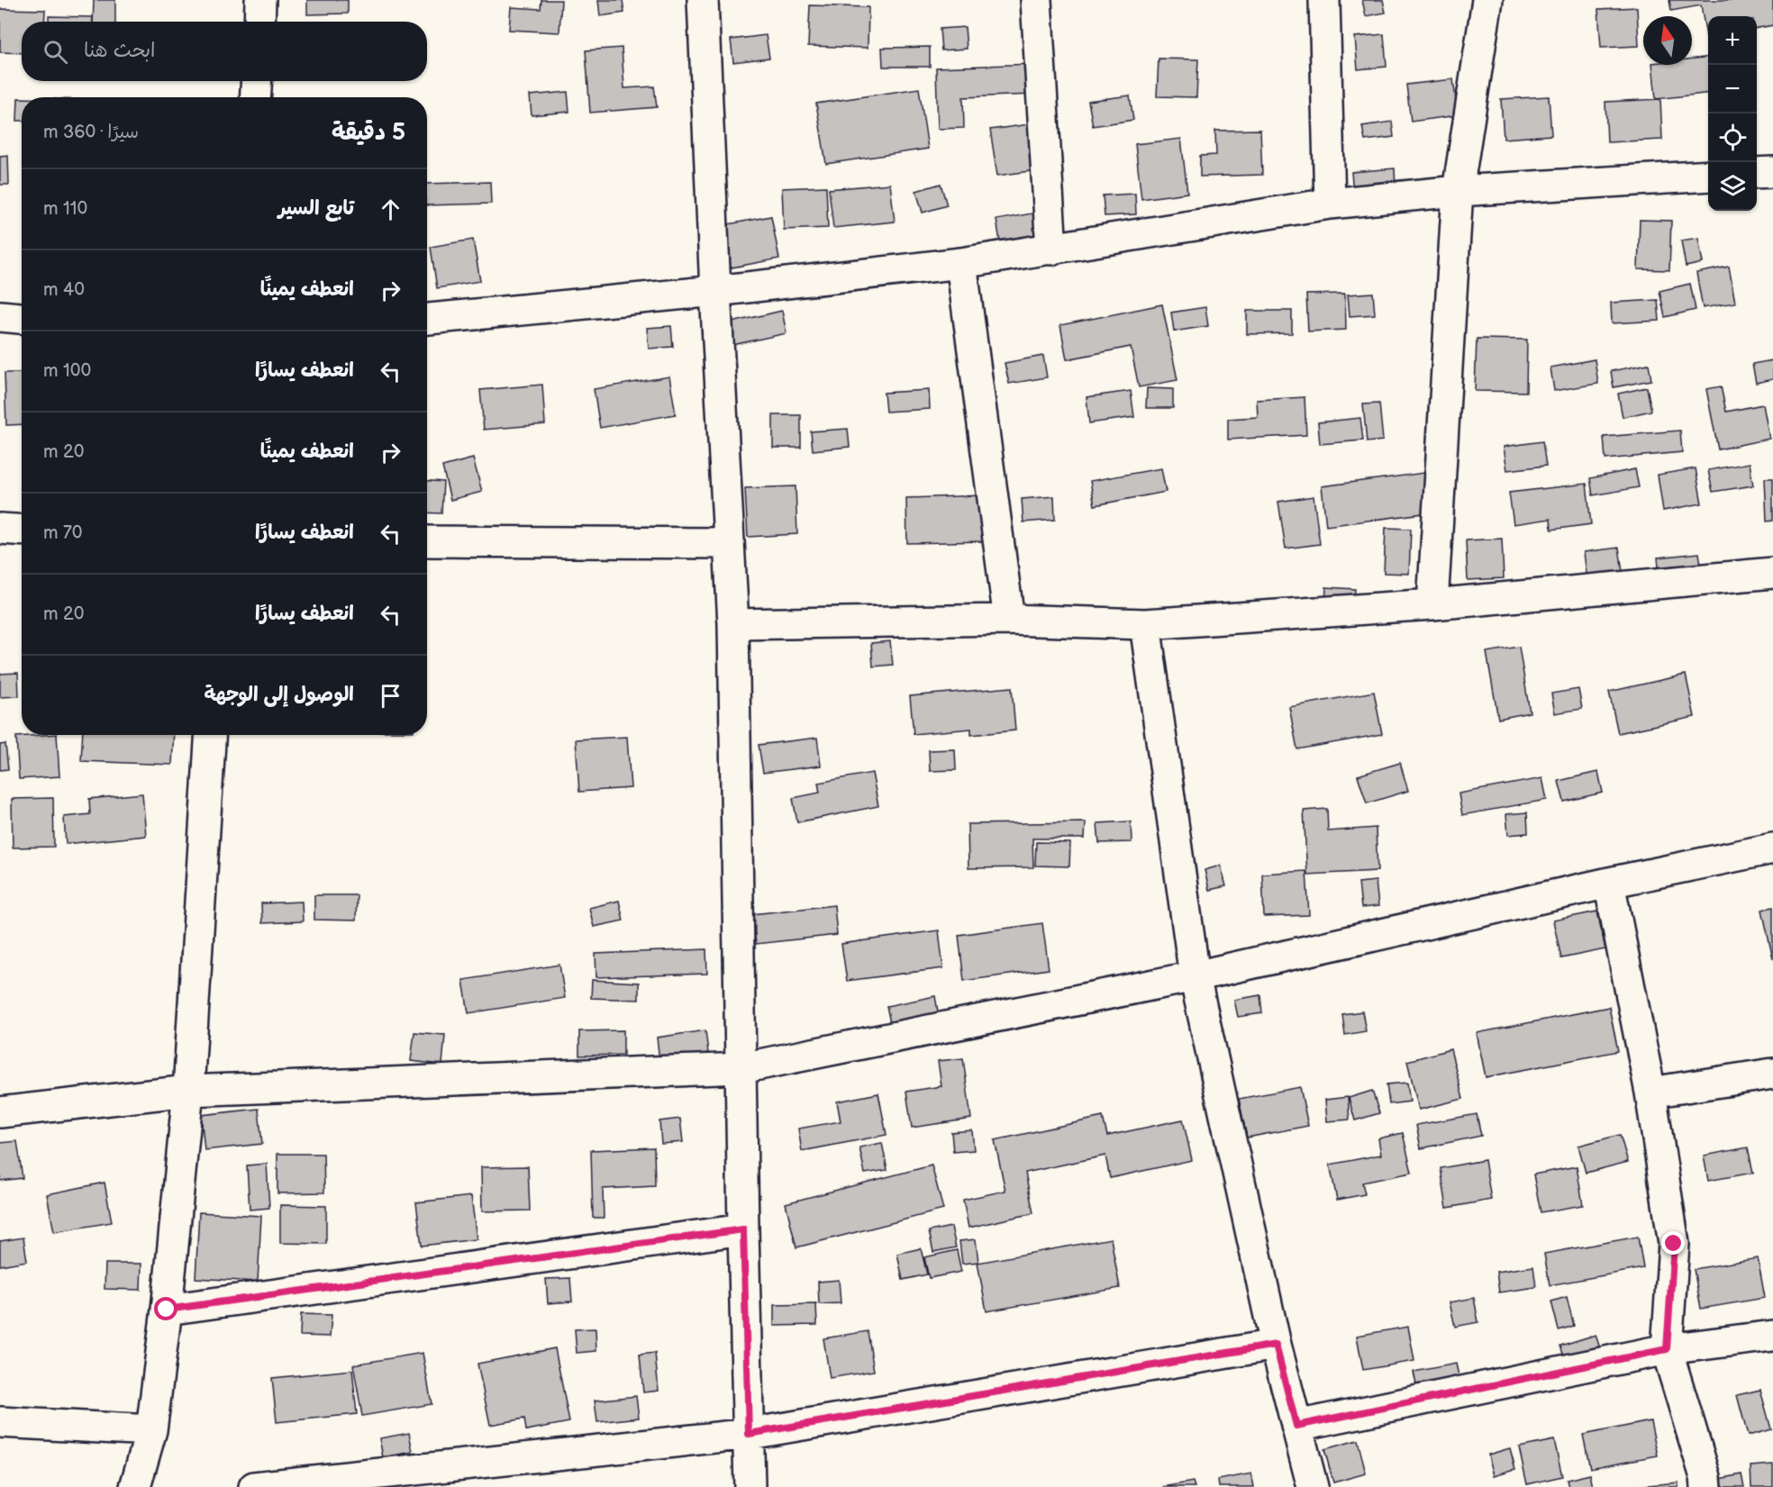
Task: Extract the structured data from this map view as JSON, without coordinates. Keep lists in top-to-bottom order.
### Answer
{
  "north": "top",
  "page": {
    "map_buttons": ["+", "−"],
    "search": "ابحث هنا",
    "heading": ["5 دقيقة", "سيرًا · 360 m"],
    "list": [
      ["تابع السير", "110 m"],
      ["انعطف يمينًا", "40 m"],
      ["انعطف يسارًا", "100 m"],
      ["انعطف يمينًا", "20 m"],
      ["انعطف يسارًا", "70 m"],
      ["انعطف يسارًا", "20 m"],
      "الوصول إلى الوجهة"
    ]
  }
}
